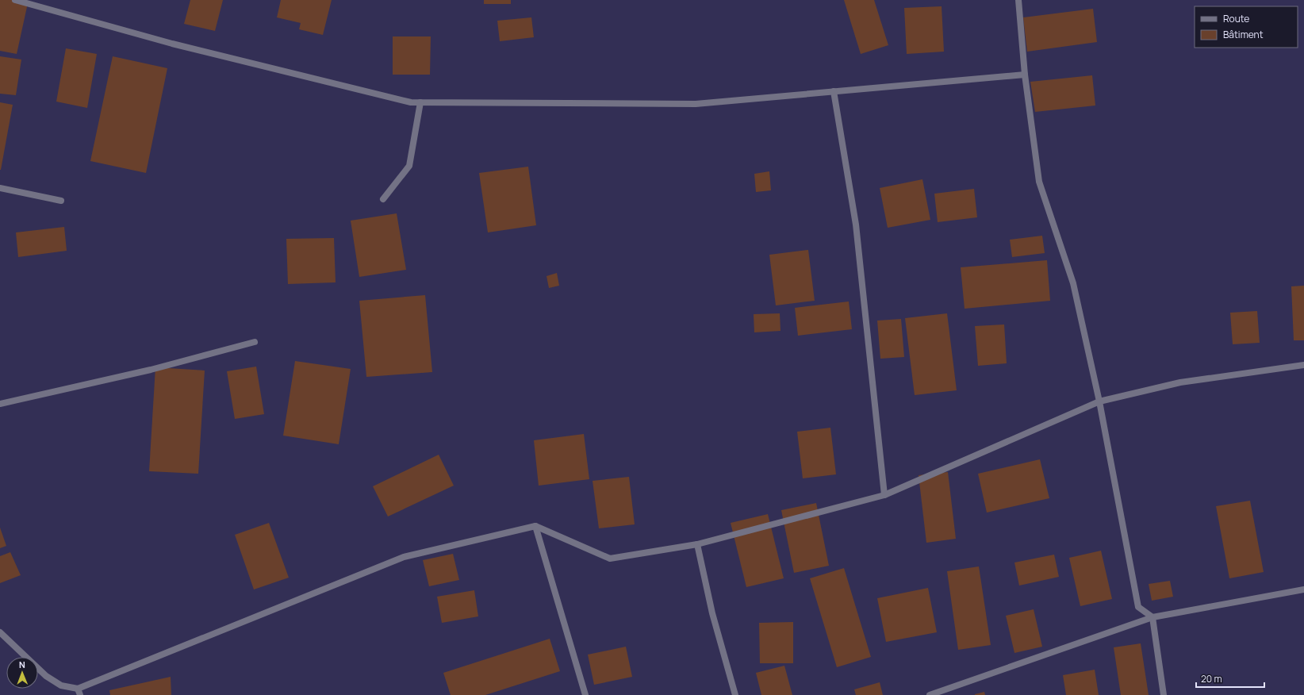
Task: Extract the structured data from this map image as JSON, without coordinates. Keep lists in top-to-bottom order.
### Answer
{
  "legend": ["Route", "Bâtiment"],
  "scale_bar": "20 m",
  "north": "top"
}
